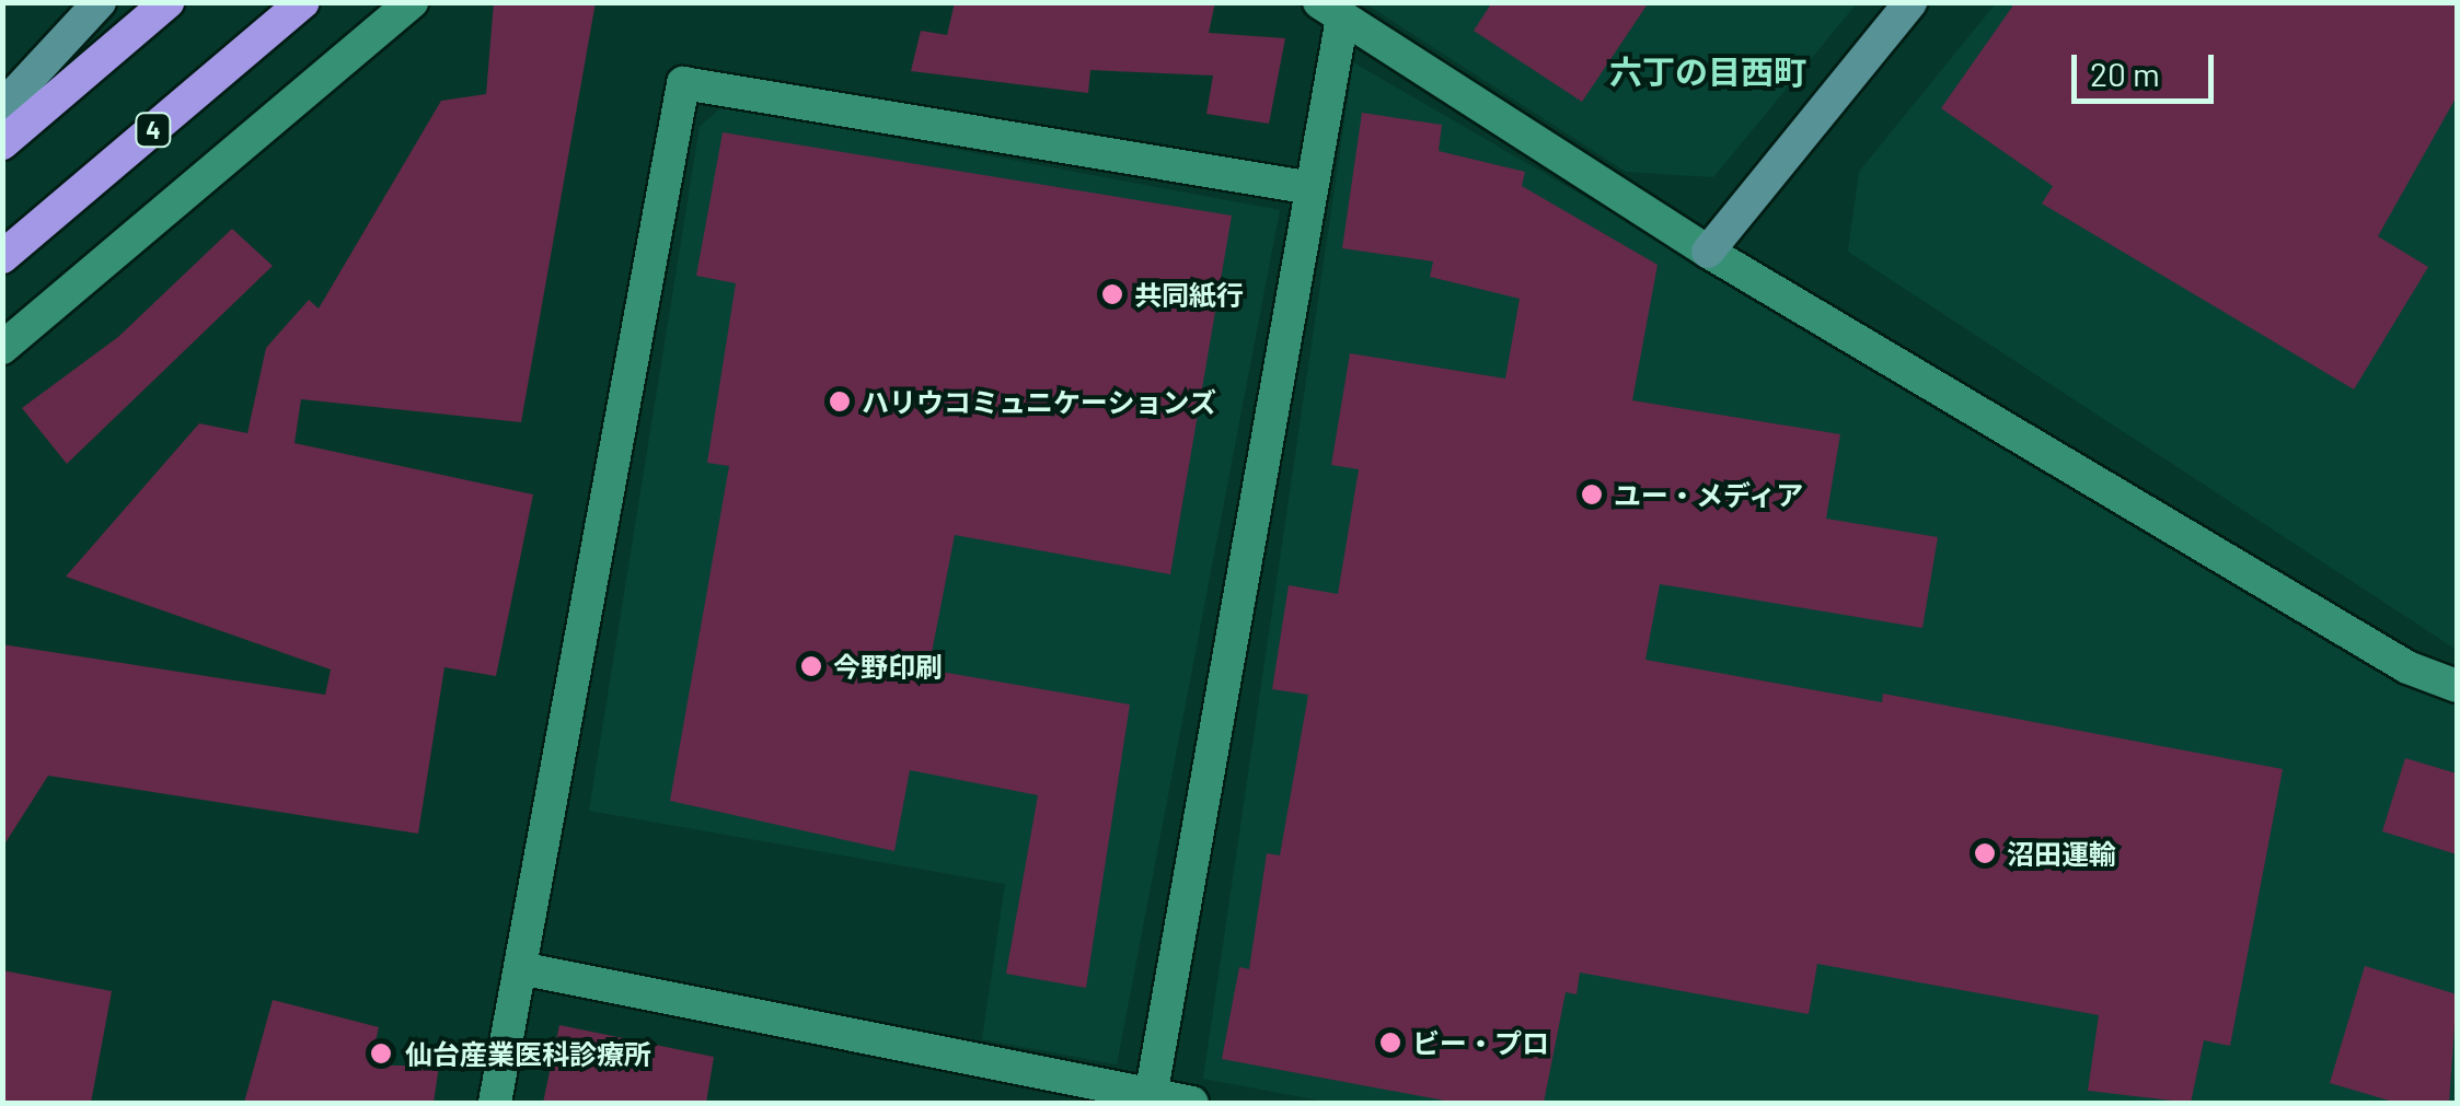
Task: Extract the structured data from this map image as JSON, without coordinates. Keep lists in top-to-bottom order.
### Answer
{
  "streets": {
    "highway": ["4"]
  },
  "districts": ["六丁の目西町"],
  "places": [
    "共同紙行",
    "ハリウコミュニケーションズ",
    "ユー・メディア",
    "今野印刷",
    "沼田運輸",
    "ビー・プロ",
    "仙台産業医科診療所"
  ],
  "scale_bar": "20 m"
}
